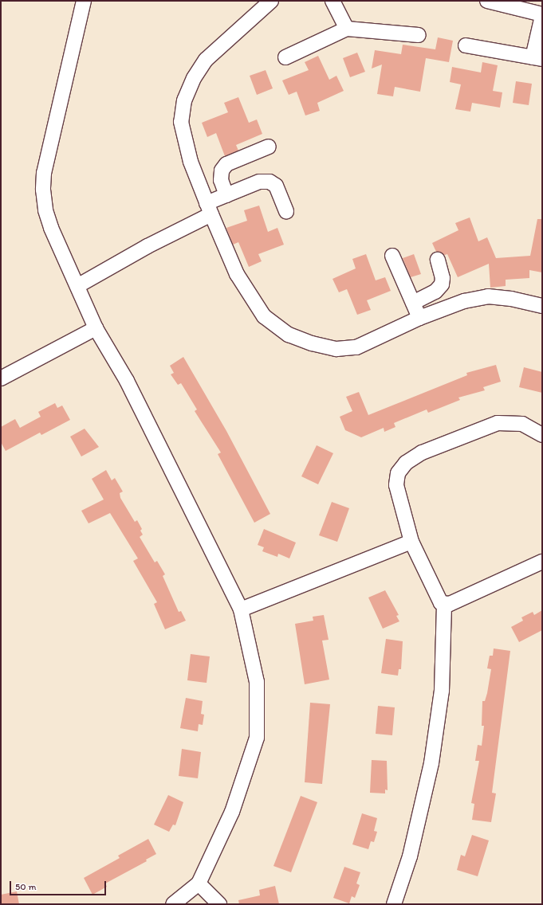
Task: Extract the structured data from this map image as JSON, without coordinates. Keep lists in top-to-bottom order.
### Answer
{
  "scale_bar": "50 m"
}
